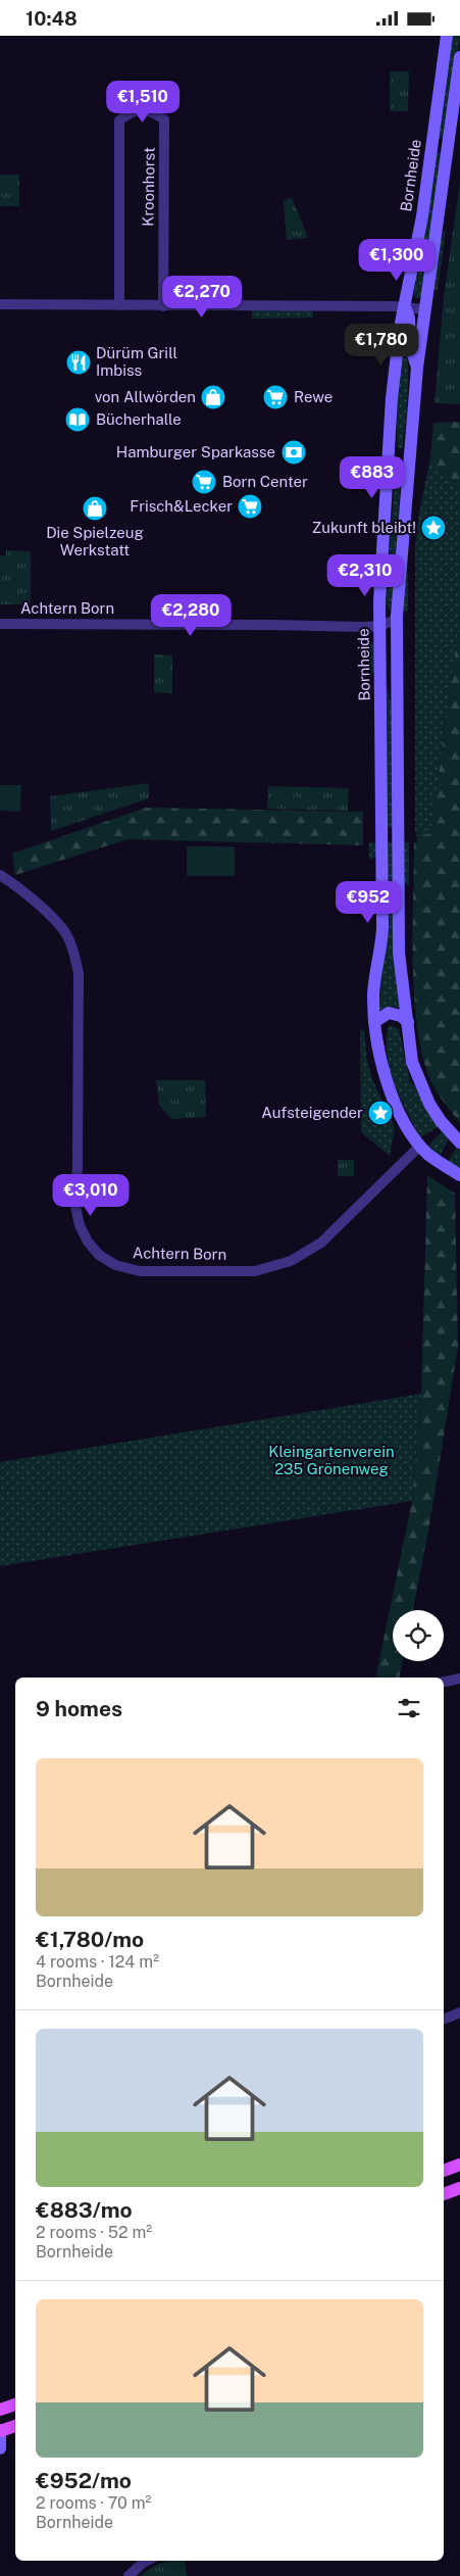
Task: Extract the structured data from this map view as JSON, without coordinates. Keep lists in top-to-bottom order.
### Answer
{
  "streets": {
    "street": ["Bornheide", "Kroonhorst", "Achtern Born"]
  },
  "crossings": [
    ["Bornheide", "Achtern Born"]
  ],
  "parks": ["Kleingartenverein 235 Grönenweg"],
  "places": {
    "restaurant": ["Dürüm Grill Imbiss"],
    "shop": ["von Allwörden", "Die Spielzeug Werkstatt"],
    "supermarket": ["Rewe", "Born Center", "Frisch&Lecker"],
    "library": ["Bücherhalle"],
    "bank": ["Hamburger Sparkasse"],
    "place": ["Zukunft bleibt!", "Aufsteigender"]
  },
  "page": {
    "status": "10:48",
    "price": [
      "€1,510",
      "€1,300",
      "€2,270",
      "€1,780",
      "€883",
      "€2,310",
      "€2,280",
      "€952",
      "€3,010"
    ],
    "heading": "9 homes",
    "list": [
      {
        "name": "€1,780/mo",
        "note": "4 rooms · 124 m² · Bornheide"
      },
      {
        "name": "€883/mo",
        "note": "2 rooms · 52 m² · Bornheide"
      },
      {
        "name": "€952/mo",
        "note": "2 rooms · 70 m² · Bornheide"
      }
    ]
  }
}
